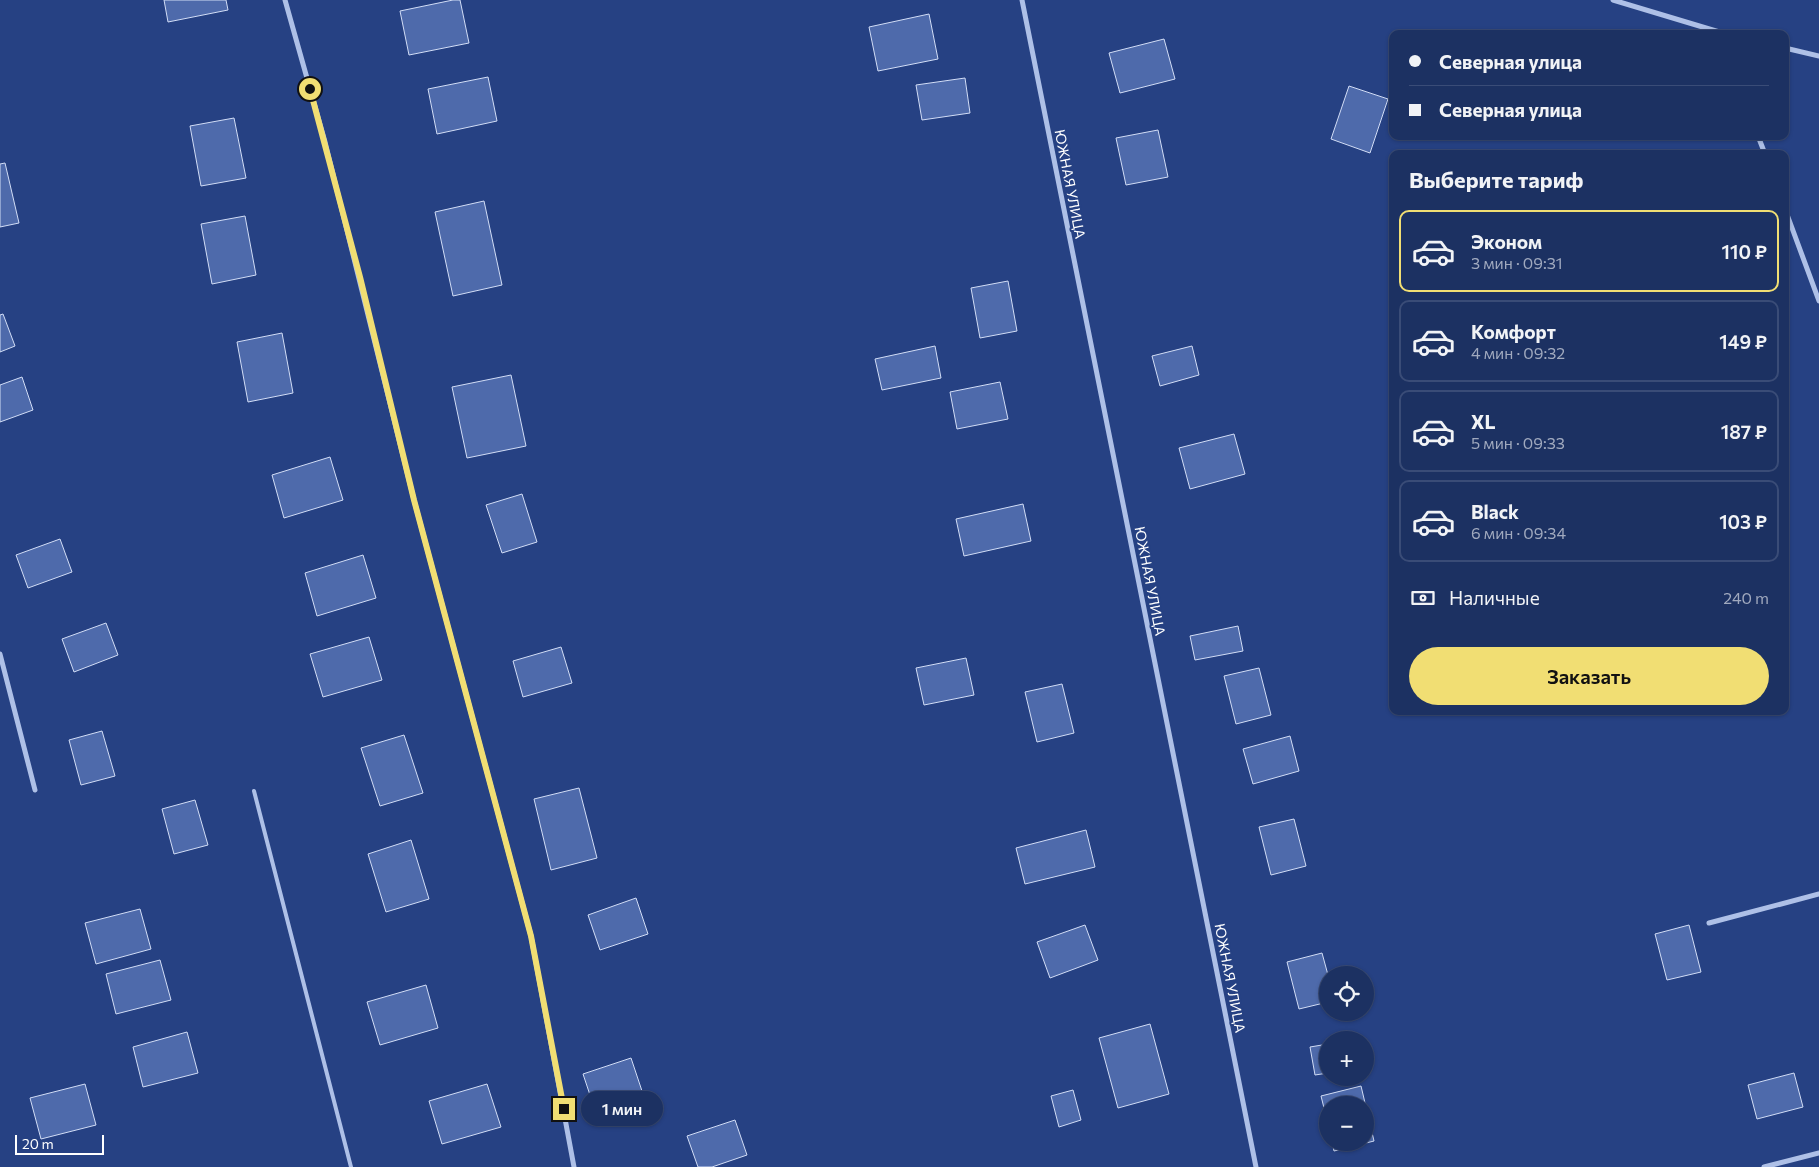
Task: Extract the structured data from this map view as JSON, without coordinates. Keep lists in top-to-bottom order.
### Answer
{
  "streets": {
    "street": ["ЮЖНАЯ УЛИЦА"]
  },
  "scale_bar": "20 m",
  "page": {
    "banner": ["Северная улица", "Северная улица"],
    "heading": "Выберите тариф",
    "list": [
      {
        "name": "Эконом",
        "note": "3 мин · 09:31",
        "value": "110 ₽"
      },
      {
        "name": "Комфорт",
        "note": "4 мин · 09:32",
        "value": "149 ₽"
      },
      {
        "name": "XL",
        "note": "5 мин · 09:33",
        "value": "187 ₽"
      },
      {
        "name": "Black",
        "note": "6 мин · 09:34",
        "value": "103 ₽"
      }
    ],
    "pay": ["Наличные", "240 m"],
    "buttons": "Заказать",
    "map_buttons": ["+", "−"],
    "bubble": "1 мин",
    "scale": "20 m"
  }
}
